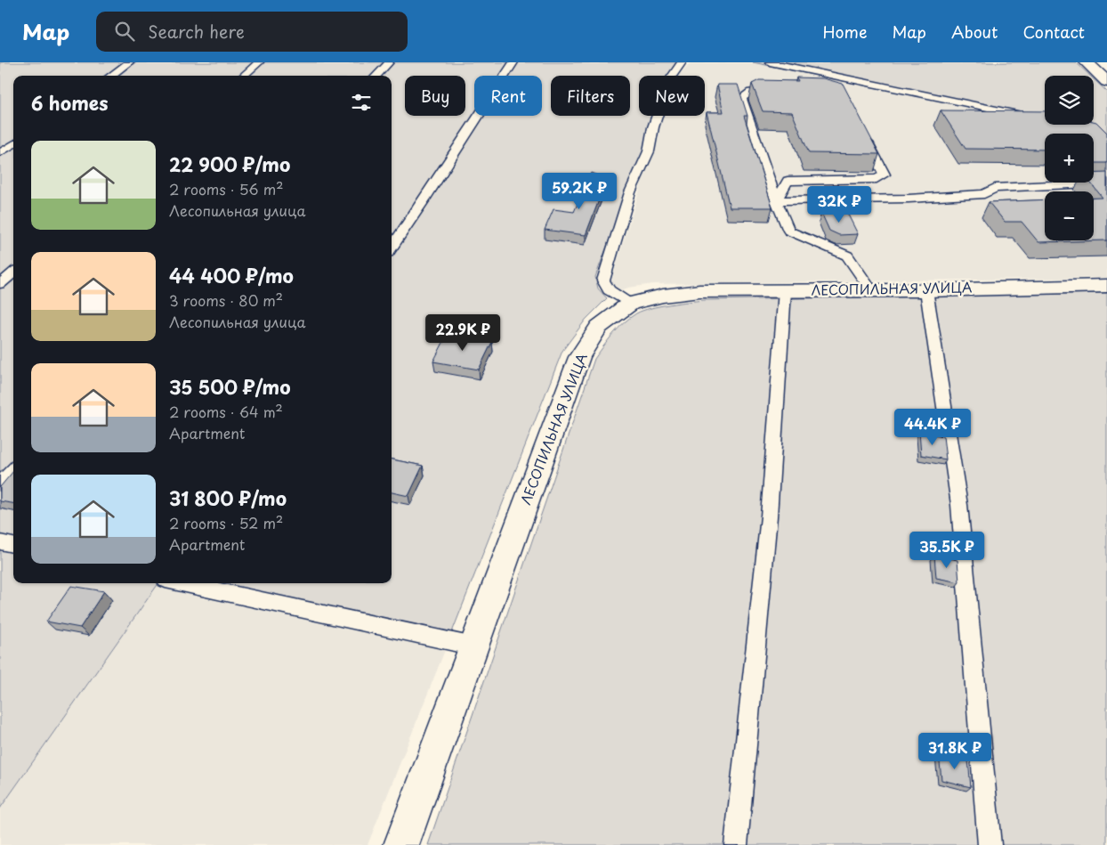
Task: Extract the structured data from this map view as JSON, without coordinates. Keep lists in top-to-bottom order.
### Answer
{
  "streets": {
    "street": ["ЛЕСОПИЛЬНАЯ УЛИЦА"]
  },
  "page": {
    "header": "Map",
    "search": "Search here",
    "nav": [
      "Home",
      "Map",
      "About",
      "Contact"
    ],
    "map_buttons": ["+", "−"],
    "chip": [
      "Buy",
      "Rent",
      "Filters",
      "New"
    ],
    "heading": "6 homes",
    "list": [
      {
        "name": "22 900 ₽/mo",
        "note": "2 rooms · 56 m² · Лесопильная улица"
      },
      {
        "name": "44 400 ₽/mo",
        "note": "3 rooms · 80 m² · Лесопильная улица"
      },
      {
        "name": "35 500 ₽/mo",
        "note": "2 rooms · 64 m² · Apartment"
      },
      {
        "name": "31 800 ₽/mo",
        "note": "2 rooms · 52 m² · Apartment"
      }
    ],
    "price": [
      "59.2K ₽",
      "32K ₽",
      "22.9K ₽",
      "44.4K ₽",
      "35.5K ₽",
      "31.8K ₽"
    ]
  }
}
